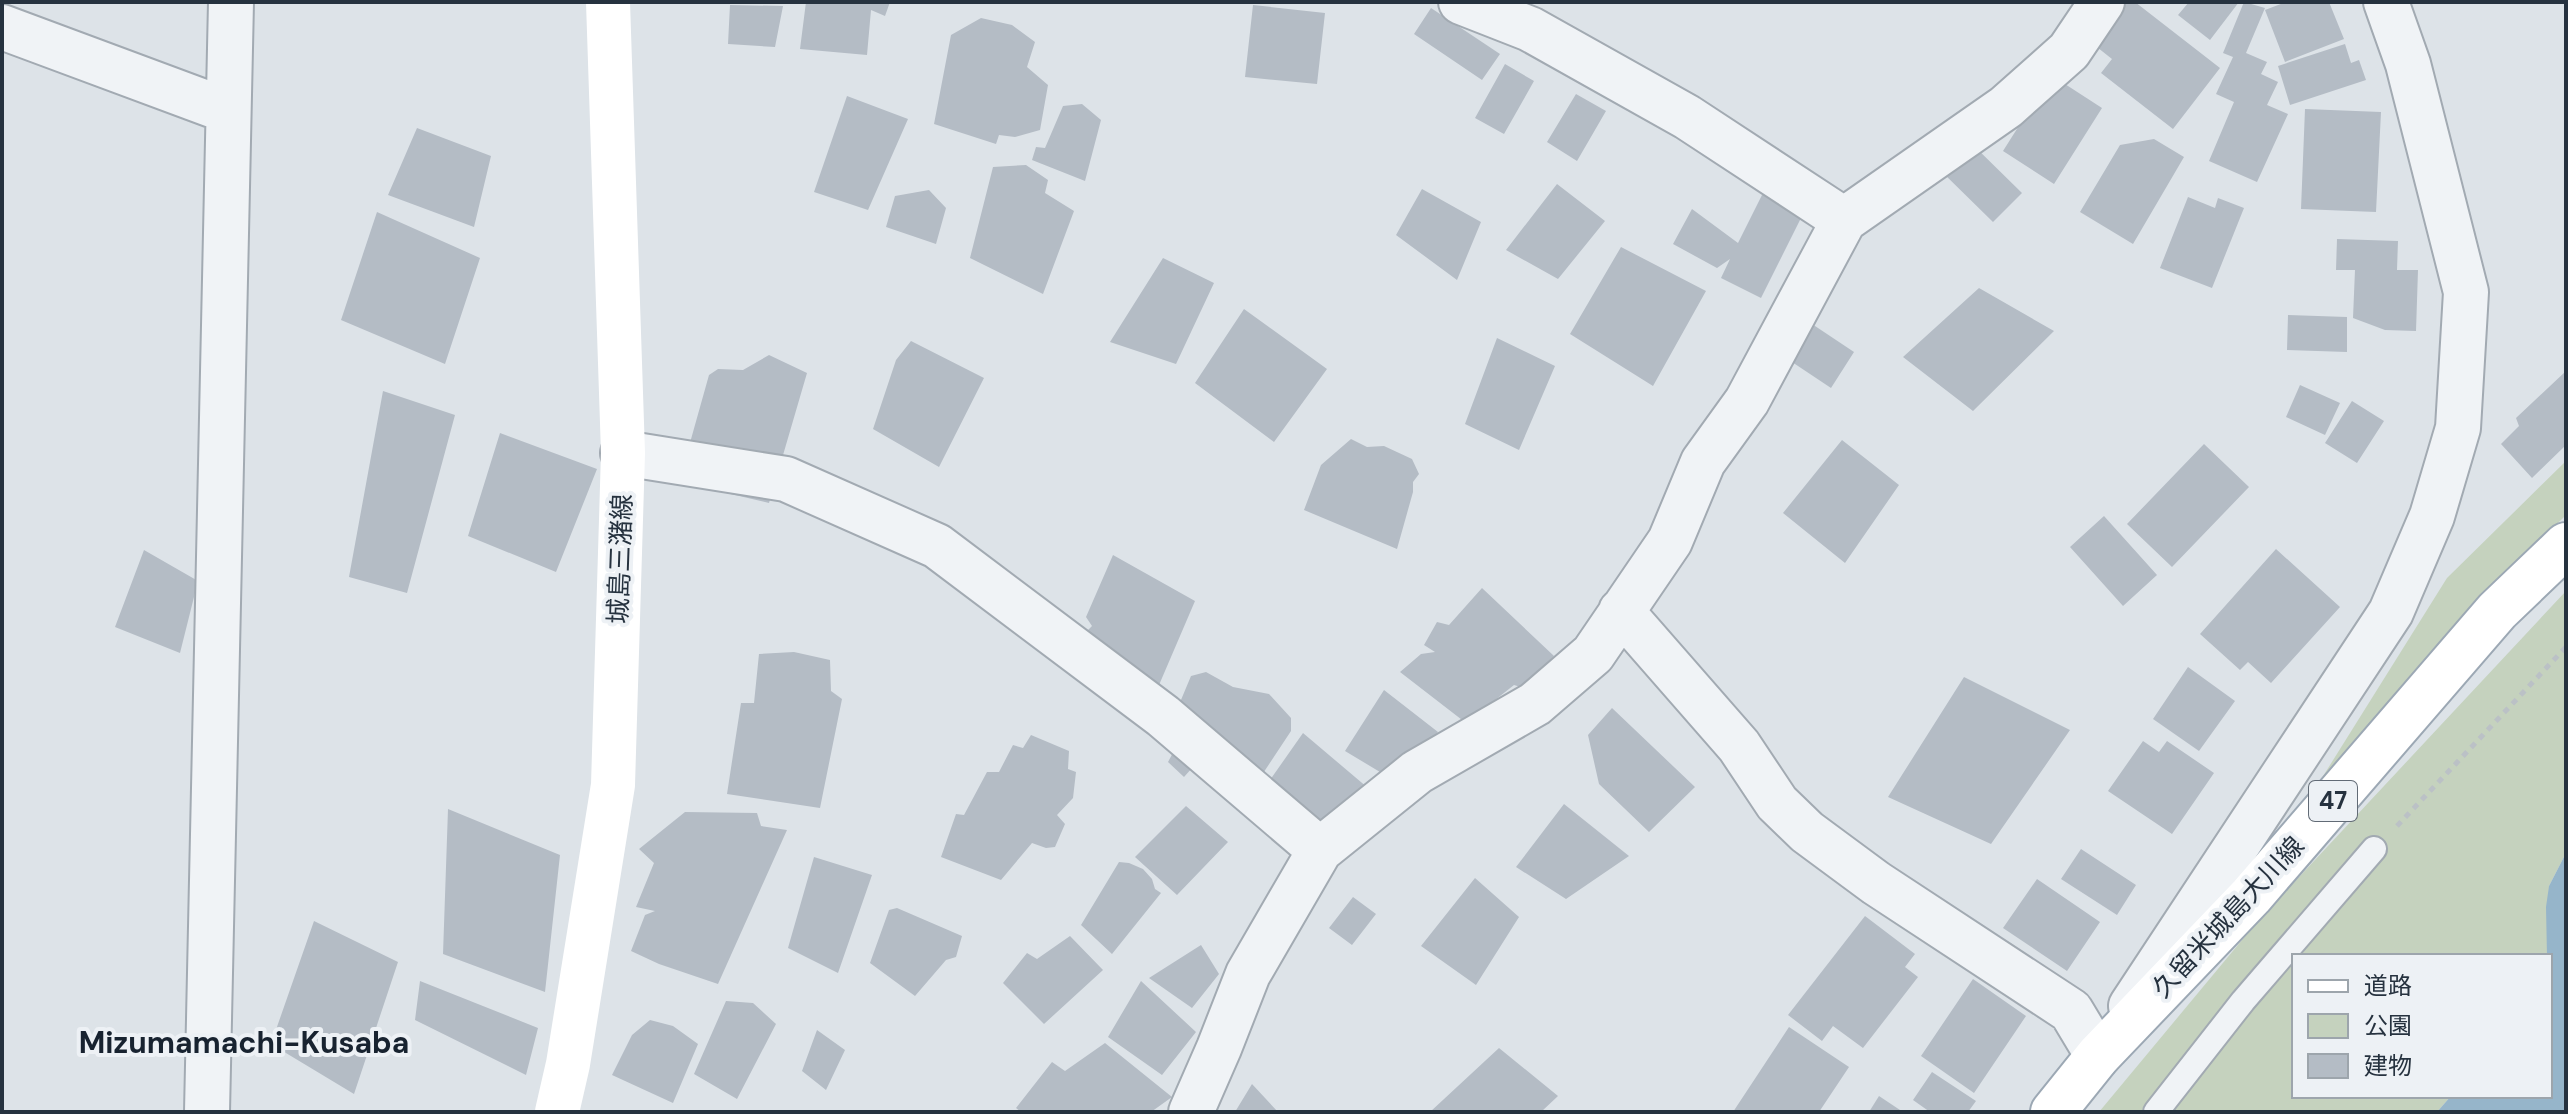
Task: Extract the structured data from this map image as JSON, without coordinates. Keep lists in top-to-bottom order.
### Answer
{
  "streets": {
    "main road": ["城島三潴線", "47", "久留米城島大川線"]
  },
  "districts": ["Mizumamachi-Kusaba"],
  "legend": ["道路", "公園", "建物"]
}
